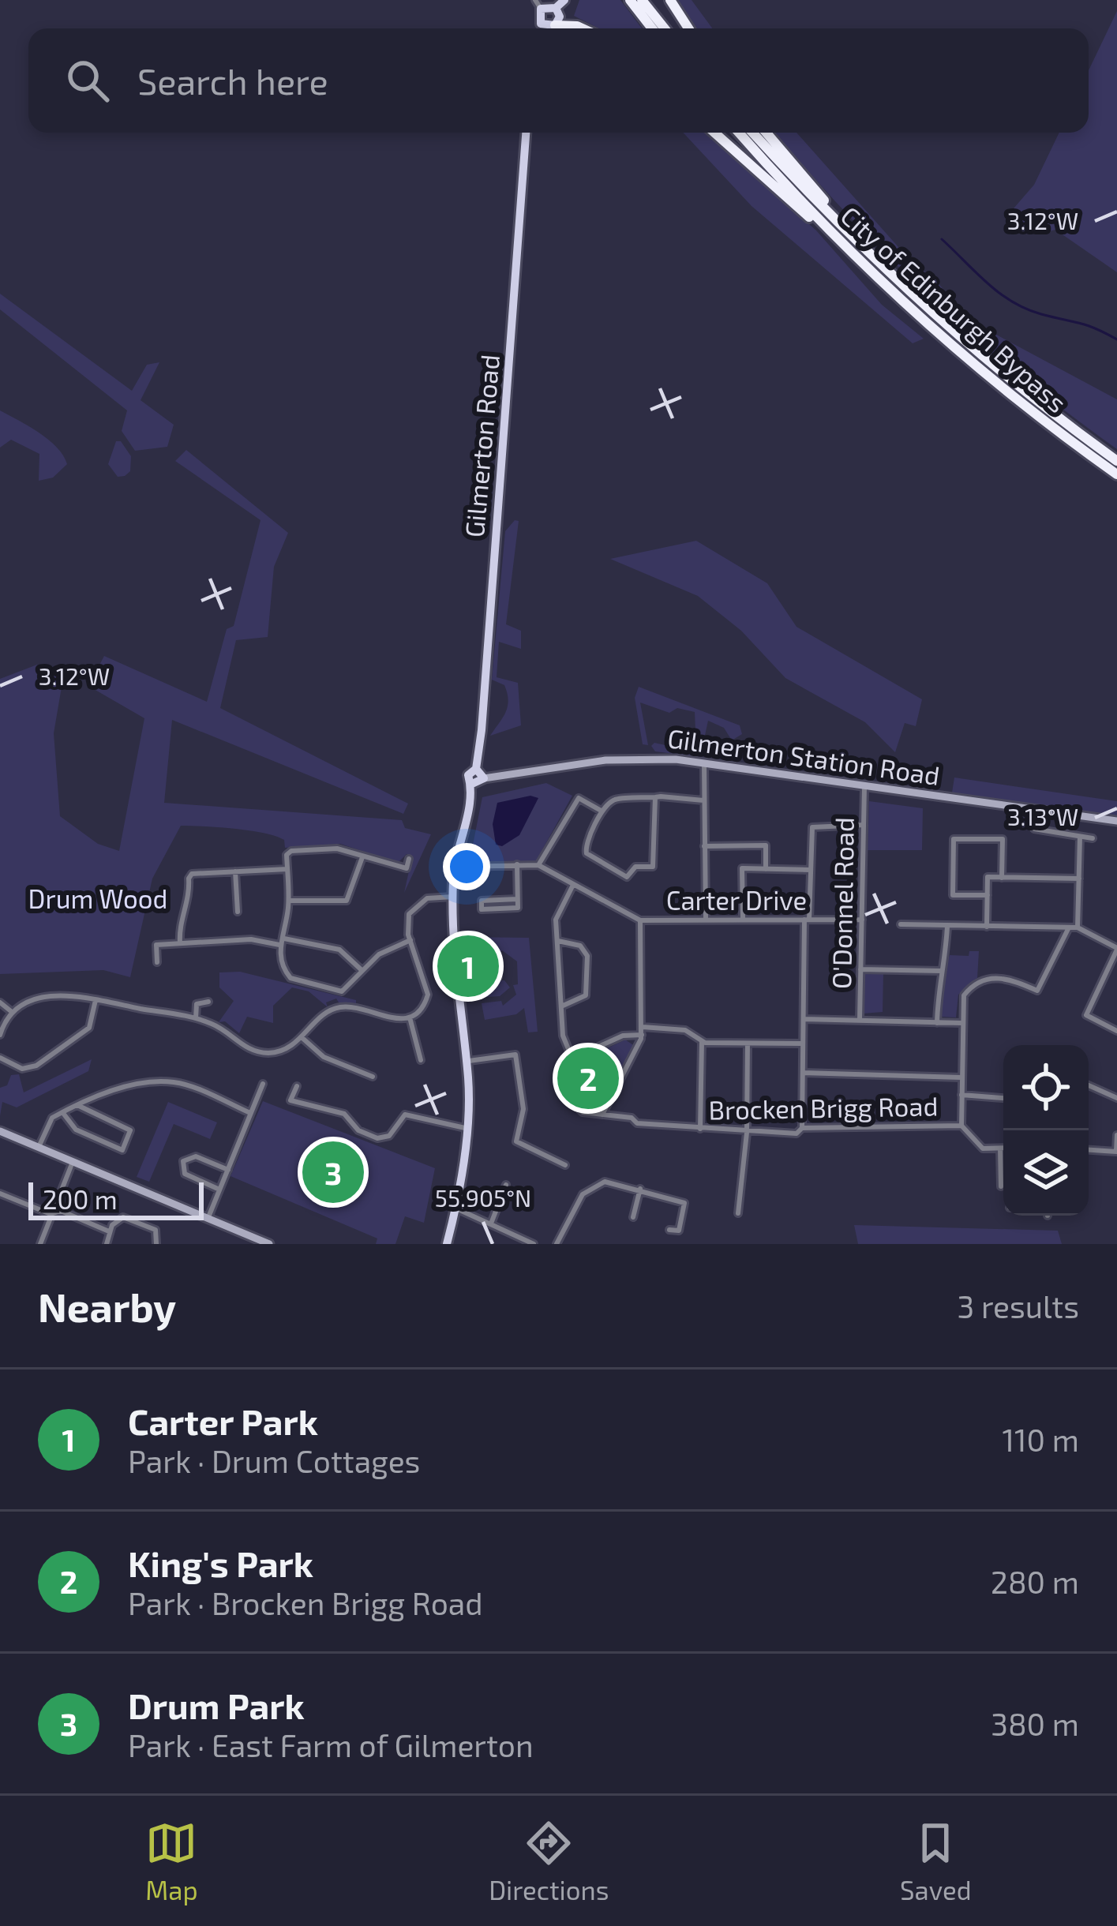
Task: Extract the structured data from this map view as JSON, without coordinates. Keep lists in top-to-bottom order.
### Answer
{
  "streets": {
    "highway": ["City of Edinburgh Bypass"],
    "main road": ["Gilmerton Road"],
    "street": [
      "Gilmerton Station Road",
      "Carter Drive",
      "O'Donnel Road",
      "Brocken Brigg Road"
    ]
  },
  "crossings": [
    ["Gilmerton Road", "Carter Drive"],
    ["Gilmerton Station Road", "O'Donnel Road"],
    ["Carter Drive", "O'Donnel Road"]
  ],
  "parks": ["Drum Wood"],
  "scale_bar": "200 m",
  "page": {
    "search": "Search here",
    "pins": ["1", "2", "3"],
    "scale": "200 m",
    "heading": ["Nearby", "3 results"],
    "list": [
      {
        "mark": "1",
        "name": "Carter Park",
        "note": "Park · Drum Cottages",
        "value": "110 m"
      },
      {
        "mark": "2",
        "name": "King's Park",
        "note": "Park · Brocken Brigg Road",
        "value": "280 m"
      },
      {
        "mark": "3",
        "name": "Drum Park",
        "note": "Park · East Farm of Gilmerton",
        "value": "380 m"
      }
    ],
    "nav": ["Map", "Directions", "Saved"]
  },
  "coordinates": ["3.12°W", "3.13°W", "55.905°N"]
}
